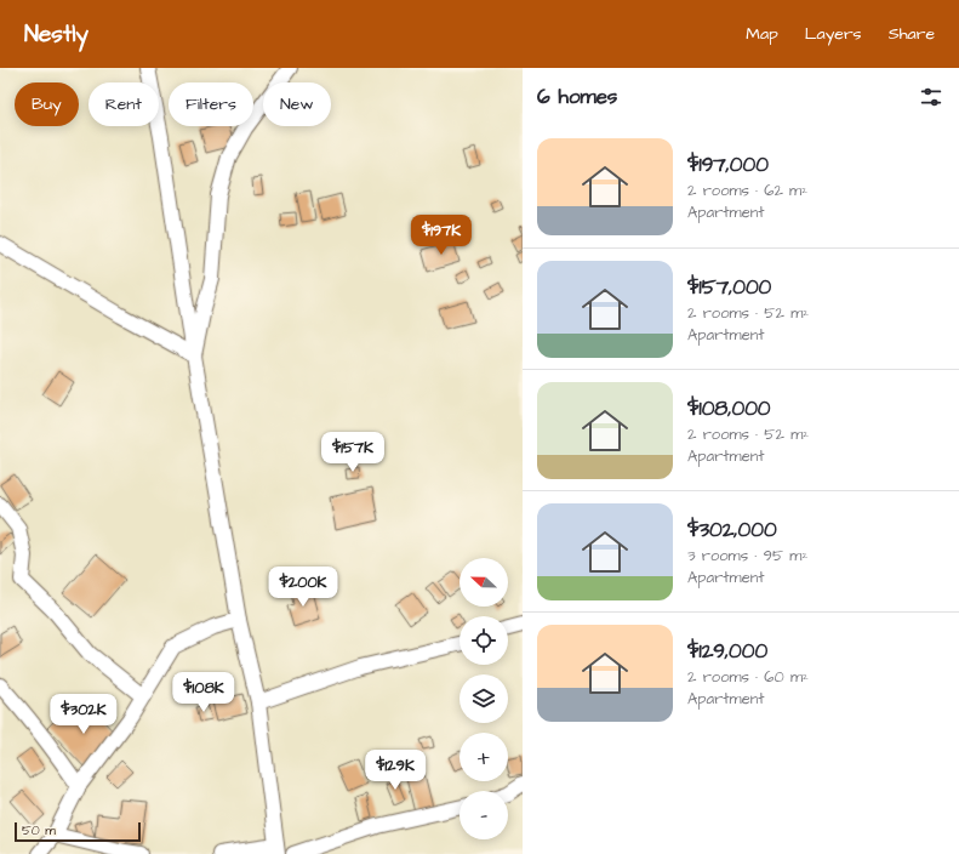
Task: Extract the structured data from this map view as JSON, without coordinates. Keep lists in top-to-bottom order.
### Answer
{
  "scale_bar": "50 m",
  "north": "left",
  "page": {
    "header": "Nestly",
    "nav": ["Map", "Layers", "Share"],
    "heading": "6 homes",
    "chip": [
      "Buy",
      "Rent",
      "Filters",
      "New"
    ],
    "list": [
      {
        "name": "$197,000",
        "note": "2 rooms · 62 m² · Apartment"
      },
      {
        "name": "$157,000",
        "note": "2 rooms · 52 m² · Apartment"
      },
      {
        "name": "$108,000",
        "note": "2 rooms · 52 m² · Apartment"
      },
      {
        "name": "$302,000",
        "note": "3 rooms · 95 m² · Apartment"
      },
      {
        "name": "$129,000",
        "note": "2 rooms · 60 m² · Apartment"
      }
    ],
    "price": [
      "$197K",
      "$157K",
      "$200K",
      "$108K",
      "$302K",
      "$129K"
    ],
    "map_buttons": ["+", "−"],
    "scale": "50 m"
  }
}
